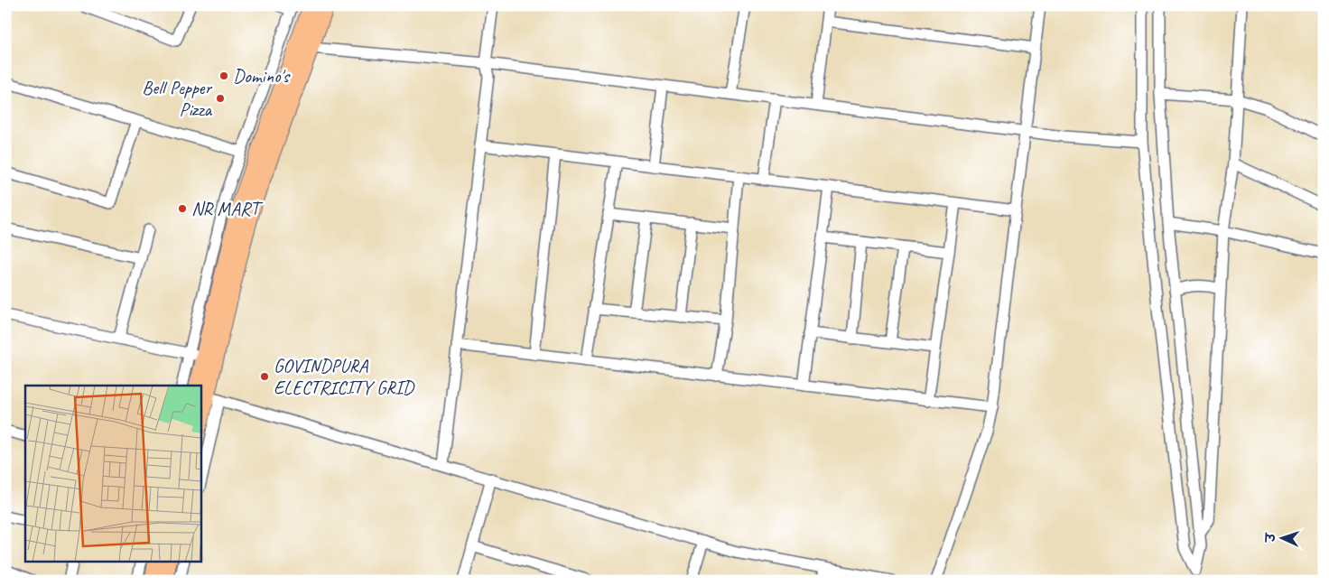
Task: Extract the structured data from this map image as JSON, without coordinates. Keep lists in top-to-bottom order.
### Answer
{
  "places": [
    "Domino's",
    "Bell Pepper Pizza",
    "NR MART",
    "GOVINDPURA ELECTRICITY GRID"
  ],
  "north": "left"
}
